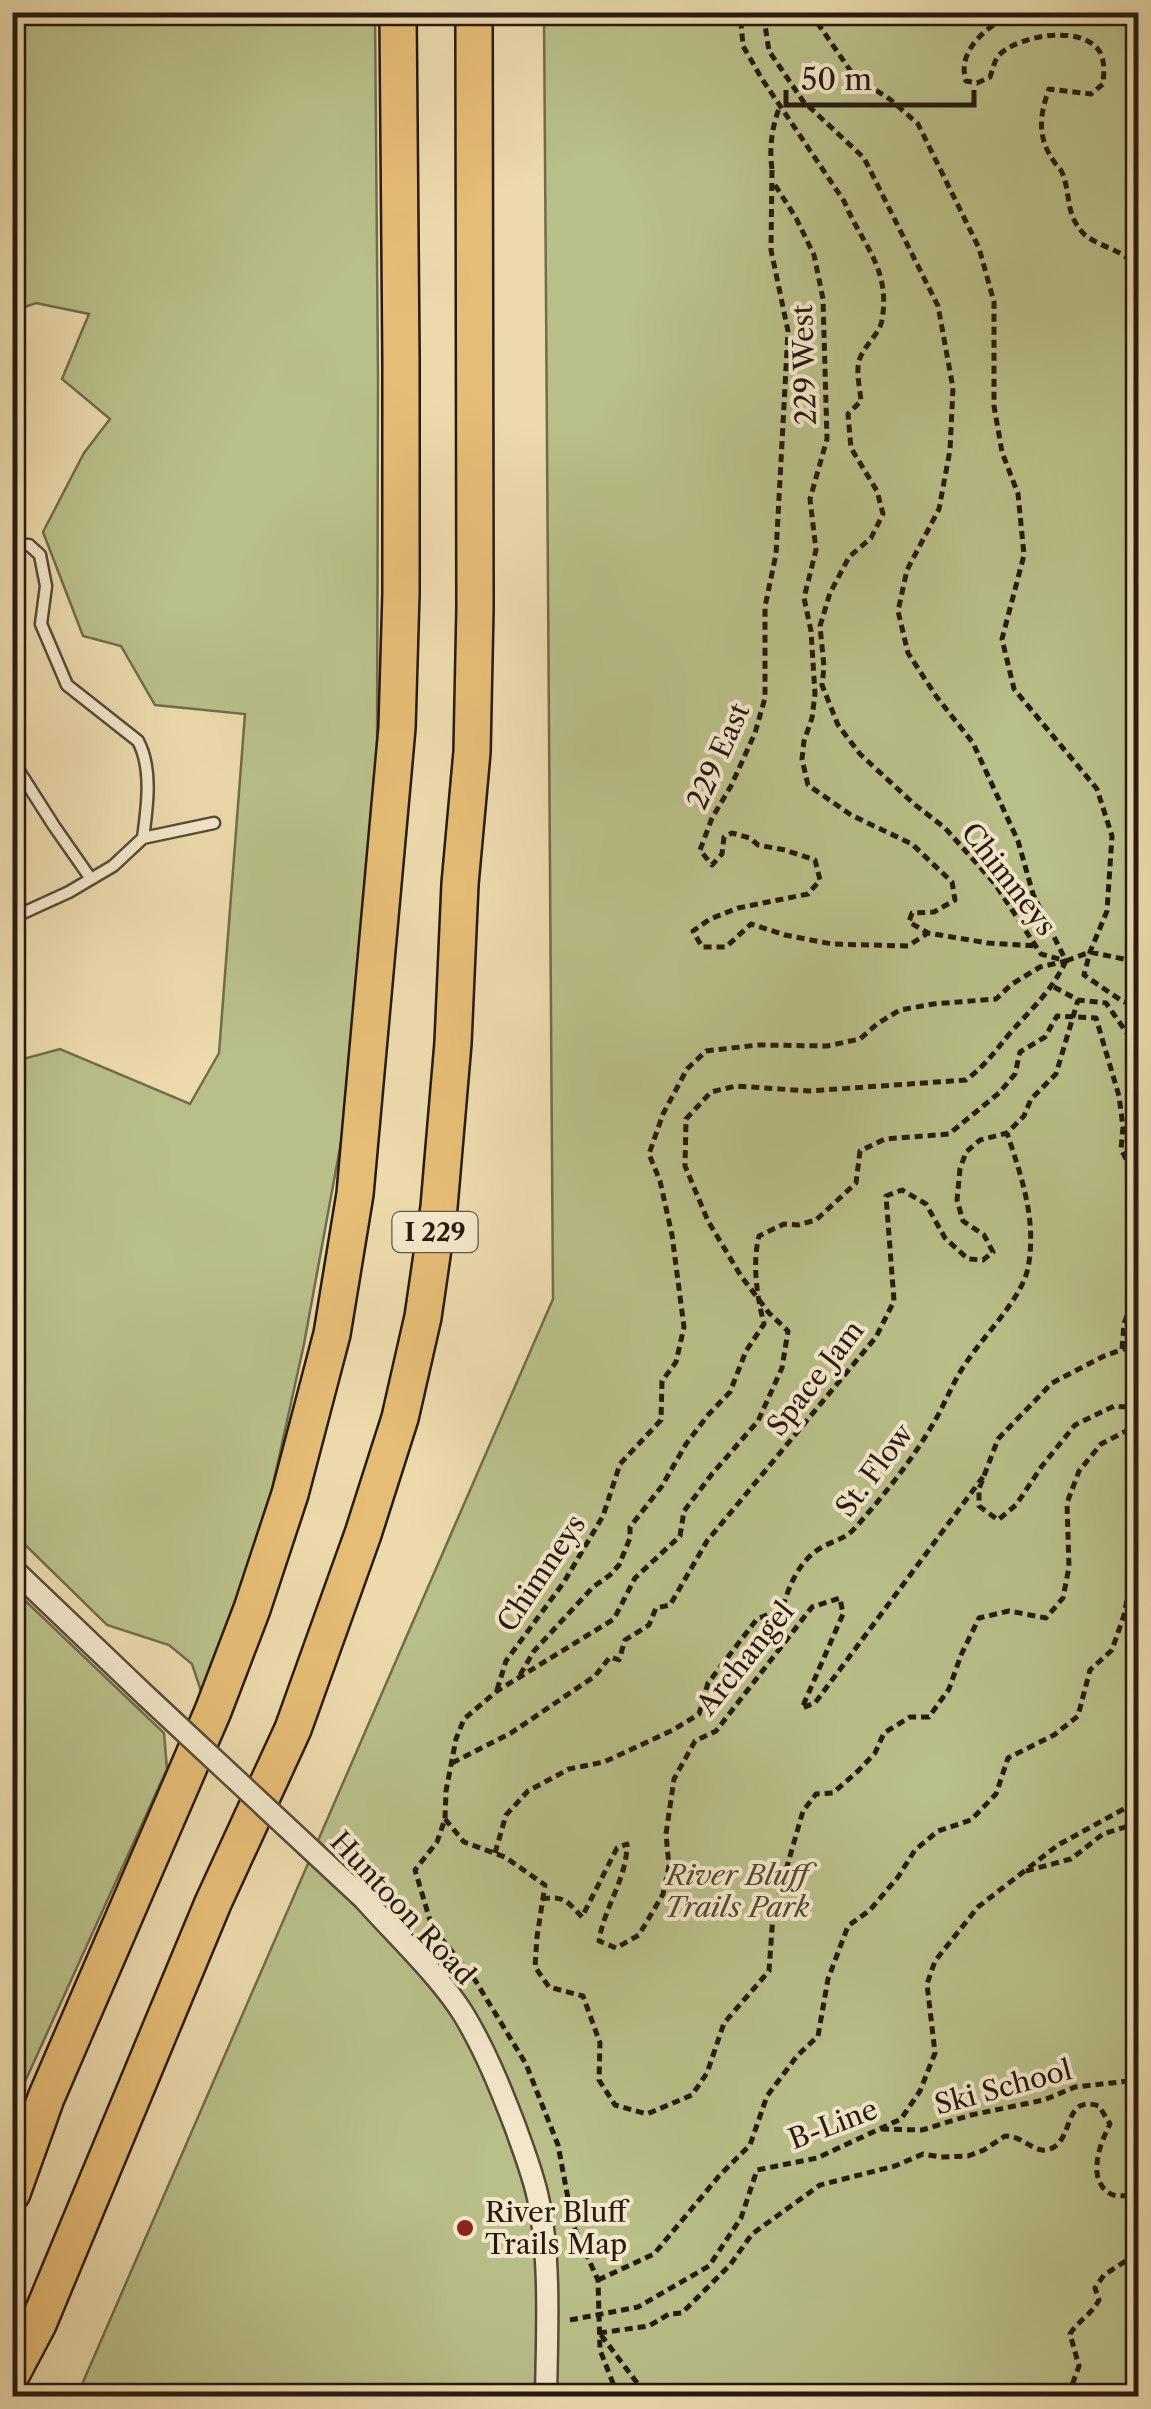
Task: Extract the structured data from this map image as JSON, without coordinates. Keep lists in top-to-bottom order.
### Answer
{
  "streets": {
    "highway": ["I 229"],
    "street": ["Huntoon Road"],
    "path": [
      "229 West",
      "229 East",
      "Chimneys",
      "Space Jam",
      "St. Flow",
      "Archangel",
      "Ski School",
      "B-Line"
    ]
  },
  "crossings": [
    ["229 West", "229 East"],
    ["229 West", "Chimneys"],
    ["Space Jam", "St. Flow"],
    ["Ski School", "B-Line"]
  ],
  "parks": ["River Bluff Trails Park"],
  "places": ["River Bluff Trails Map"],
  "scale_bar": "50 m"
}
